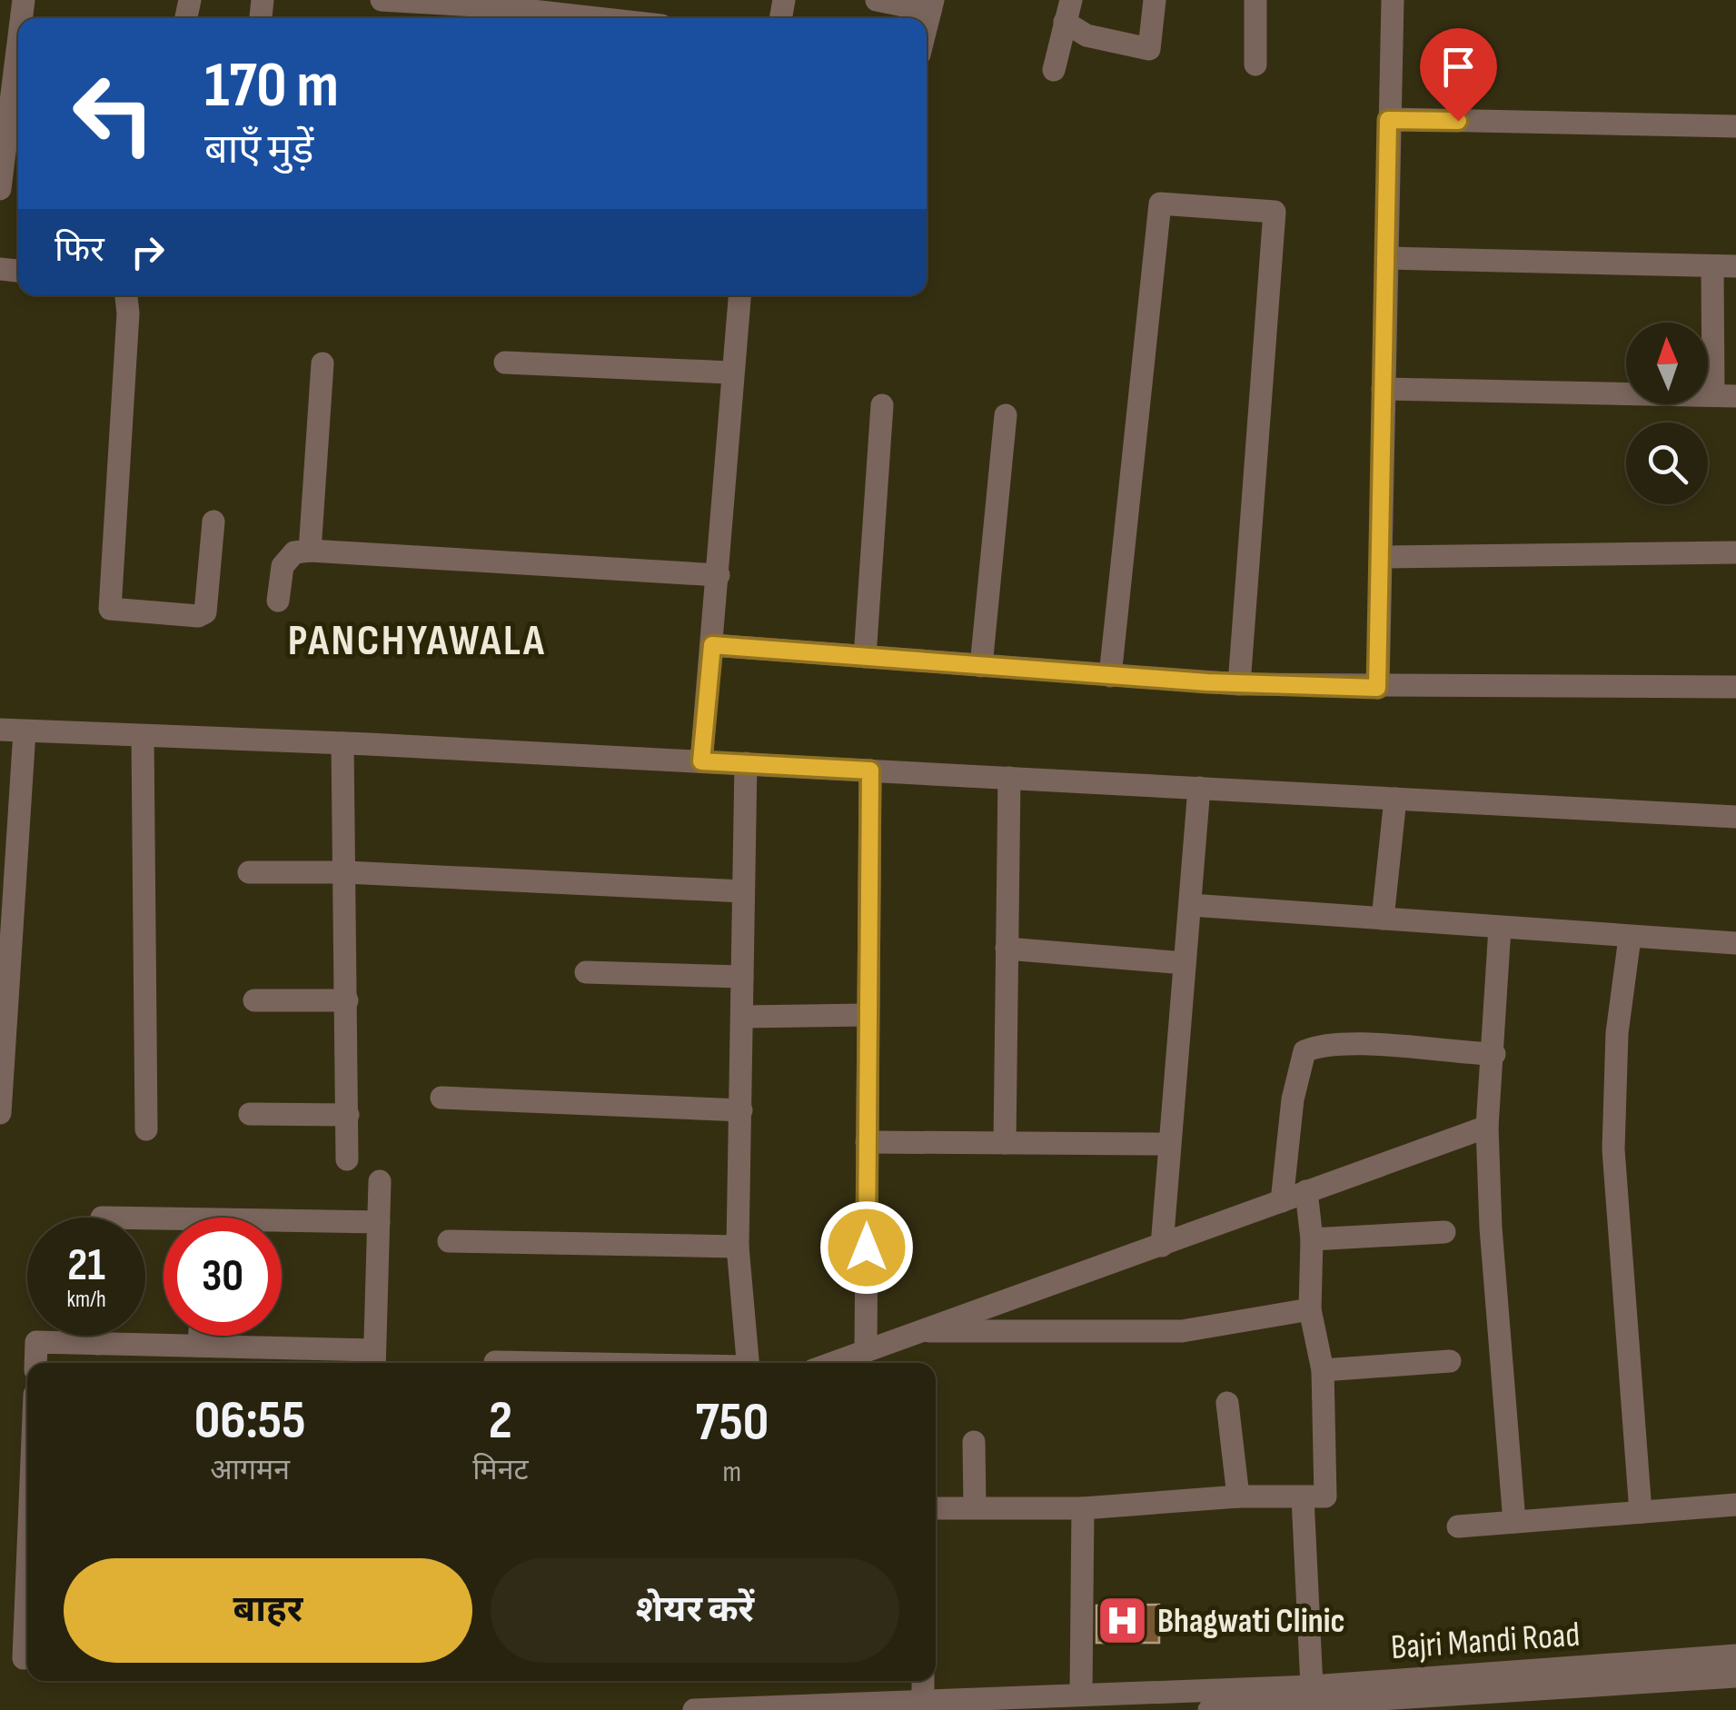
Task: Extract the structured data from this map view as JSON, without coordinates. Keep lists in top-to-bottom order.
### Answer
{
  "streets": {
    "street": ["Bajri Mandi Road"]
  },
  "districts": ["PANCHYAWALA"],
  "places": {
    "hospital": ["Bhagwati Clinic"]
  },
  "north": "top",
  "page": {
    "turn": ["170 m", "बाएँ मुड़ें"],
    "then": "फिर",
    "speed": "21 km/h",
    "limit": "30",
    "eta": [
      "06:55",
      "आगमन",
      "2",
      "मिनट",
      "750",
      "m"
    ],
    "buttons": ["बाहर", "शेयर करें"]
  }
}
